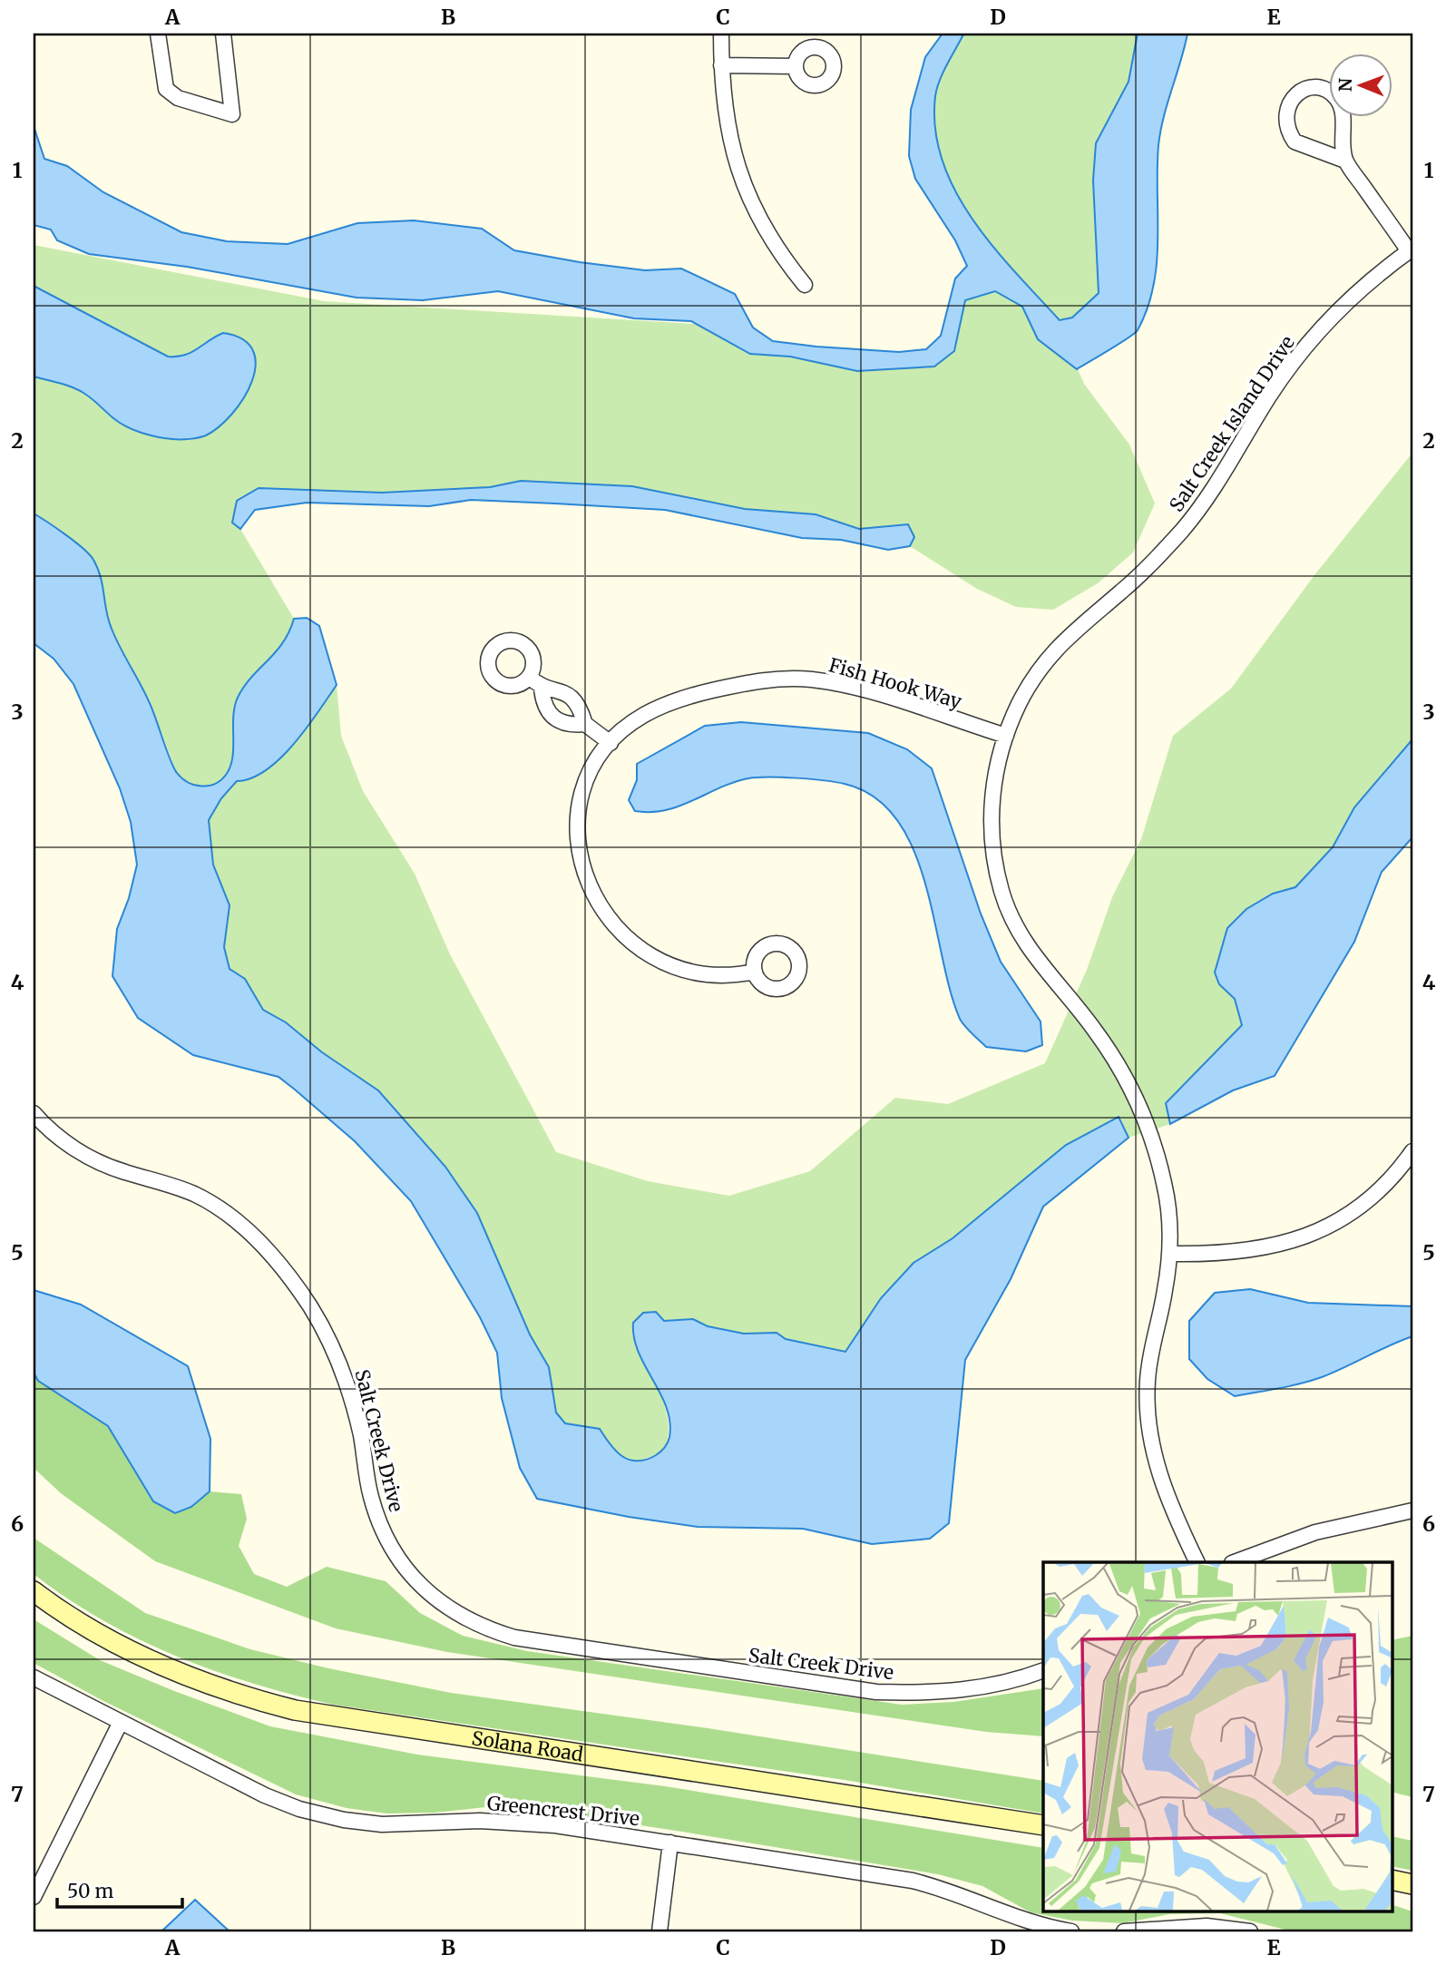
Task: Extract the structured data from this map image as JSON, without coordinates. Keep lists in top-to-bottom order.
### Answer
{
  "streets": {
    "street": [
      "Salt Creek Island Drive",
      "Fish Hook Way",
      "Salt Creek Drive",
      "Solana Road",
      "Greencrest Drive"
    ]
  },
  "crossings": [
    ["Salt Creek Island Drive", "Fish Hook Way"]
  ],
  "scale_bar": "50 m",
  "north": "left",
  "grid": {
    "columns": [
      "A",
      "B",
      "C",
      "D",
      "E"
    ],
    "rows": [
      "1",
      "2",
      "3",
      "4",
      "5",
      "6",
      "7"
    ]
  }
}
